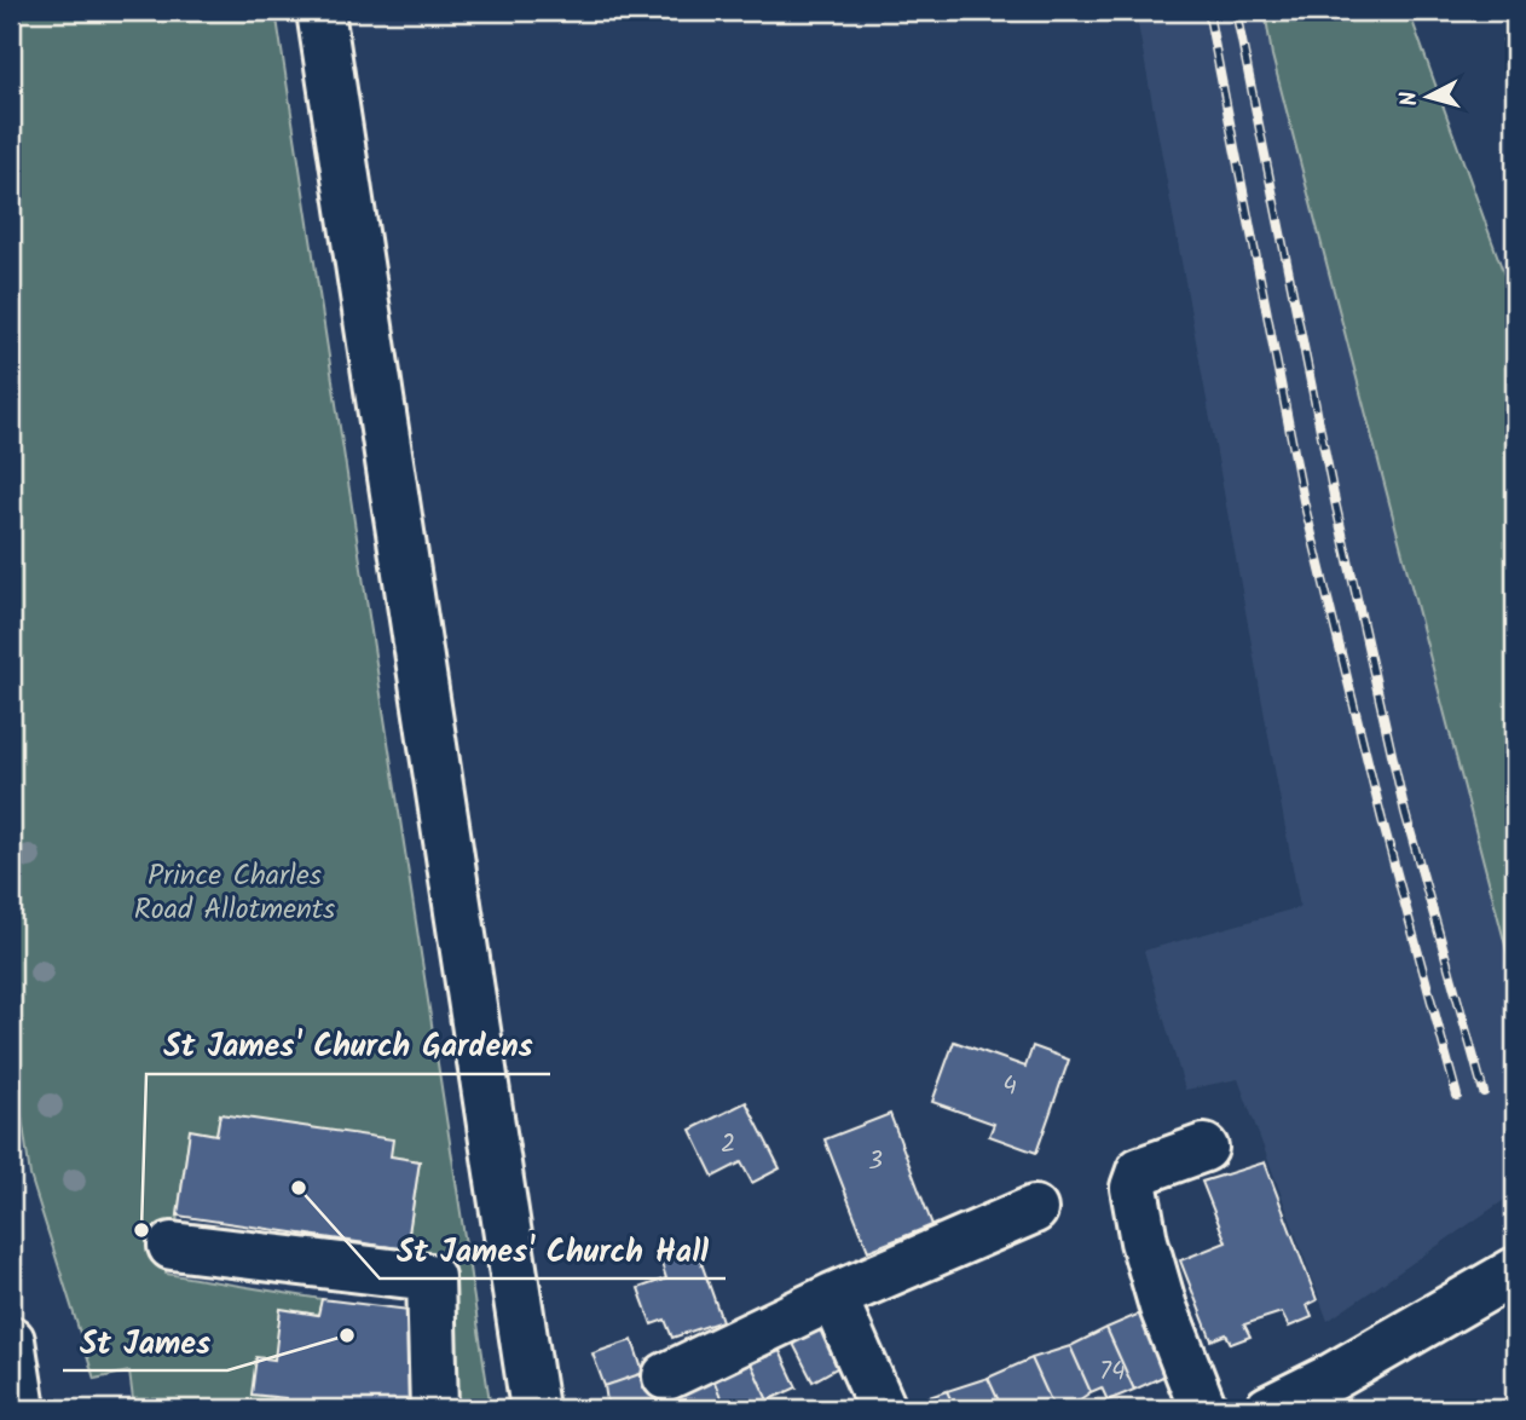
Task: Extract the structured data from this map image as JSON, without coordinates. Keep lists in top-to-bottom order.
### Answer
{
  "parks": ["Prince Charles Road Allotments"],
  "places": ["St James' Church Hall", "St James' Church Gardens", "St James"],
  "house_numbers": [
    "4",
    "2",
    "3",
    "74"
  ],
  "north": "left"
}
